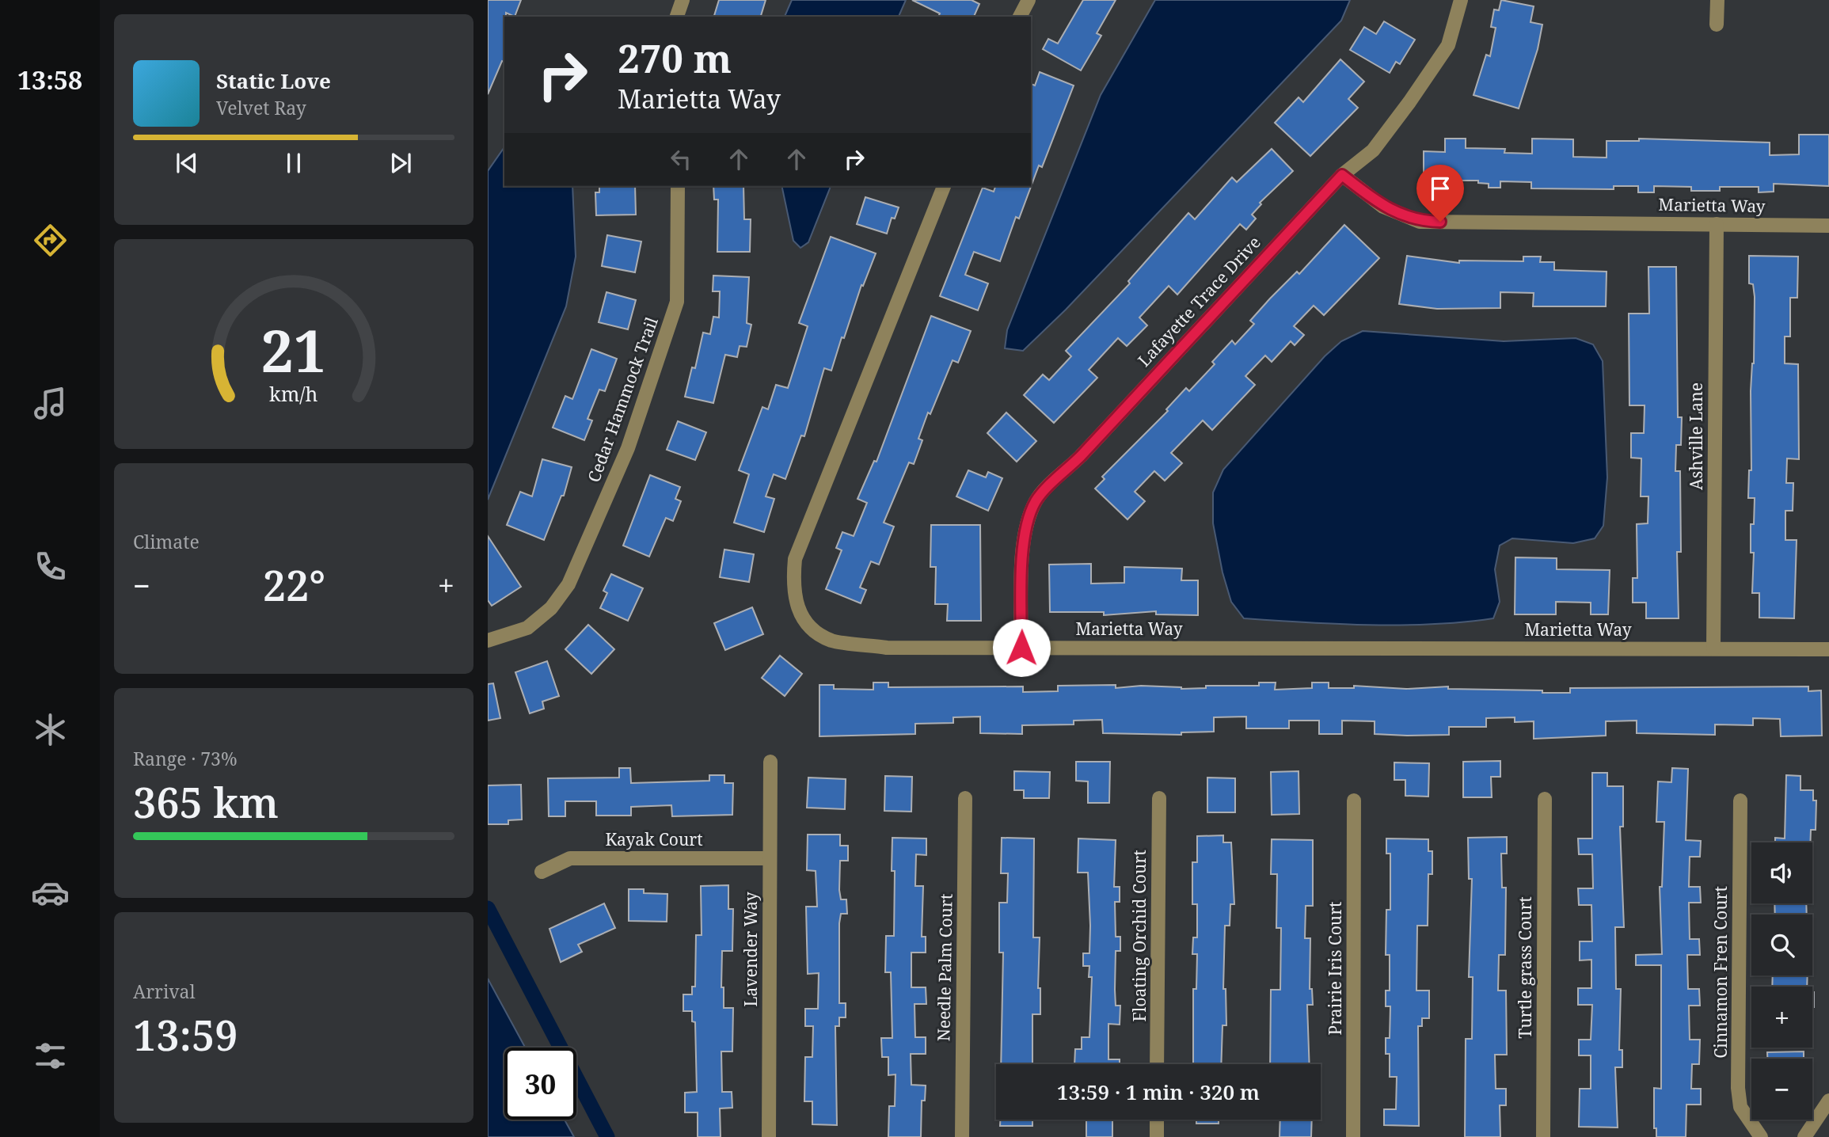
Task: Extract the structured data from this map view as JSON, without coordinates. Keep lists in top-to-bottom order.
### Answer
{
  "streets": {
    "street": [
      "Marietta Way",
      "Lafayette Trace Drive",
      "Cedar Hammock Trail",
      "Ashville Lane",
      "Kayak Court",
      "Floating Orchid Court",
      "Lavender Way",
      "Needle Palm Court",
      "Turtle grass Court",
      "Prairie Iris Court",
      "Cinnamon Fren Court"
    ]
  },
  "crossings": [
    ["Marietta Way", "Lafayette Trace Drive"],
    ["Marietta Way", "Ashville Lane"],
    ["Kayak Court", "Lavender Way"]
  ],
  "page": {
    "tabs": "13:58",
    "turn": ["270 m", "Marietta Way"],
    "song": ["Static Love", "Velvet Ray"],
    "tile": [
      "Climate",
      ["Range · 73%", "365 km"],
      ["Arrival", "13:59"]
    ],
    "heat": ["−", "22°", "+"],
    "map_buttons": ["+", "−"],
    "limit": "30",
    "trip": "13:59 · 1 min · 320 m",
    "gauge": ["21", "km/h"]
  }
}
